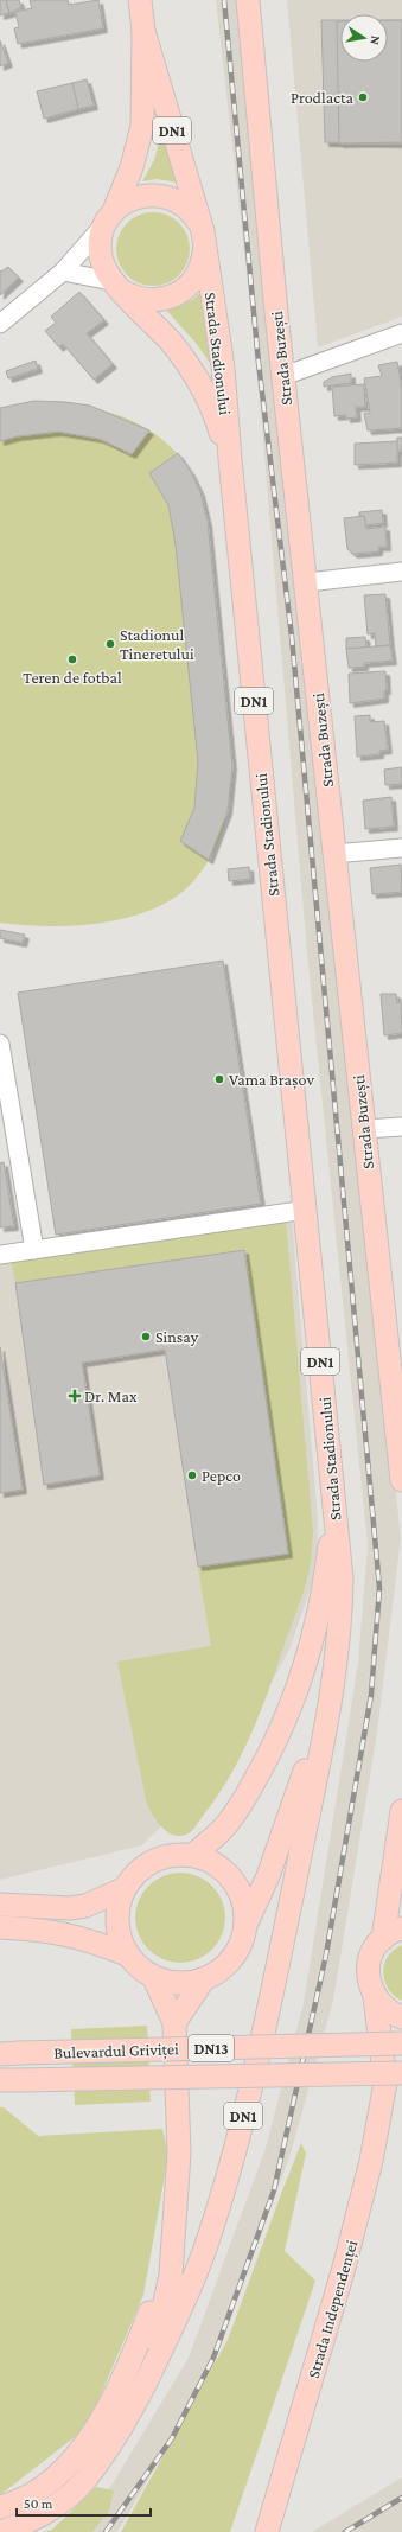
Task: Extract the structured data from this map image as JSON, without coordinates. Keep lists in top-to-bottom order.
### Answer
{
  "streets": {
    "main road": [
      "DN1",
      "Strada Stadionului",
      "Strada Buzești",
      "DN13",
      "Bulevardul Griviței",
      "Strada Independenței"
    ]
  },
  "crossings": [
    ["DN1", "Strada Stadionului"],
    ["Bulevardul Griviței", "Strada Independenței"]
  ],
  "places": {
    "other": [
      "Prodlacta",
      "Stadionul Tineretului",
      "Teren de fotbal",
      "Vama Brașov",
      "Sinsay",
      "Pepco"
    ],
    "health": ["Dr. Max"]
  },
  "scale_bar": "50 m",
  "north": "right"
}
